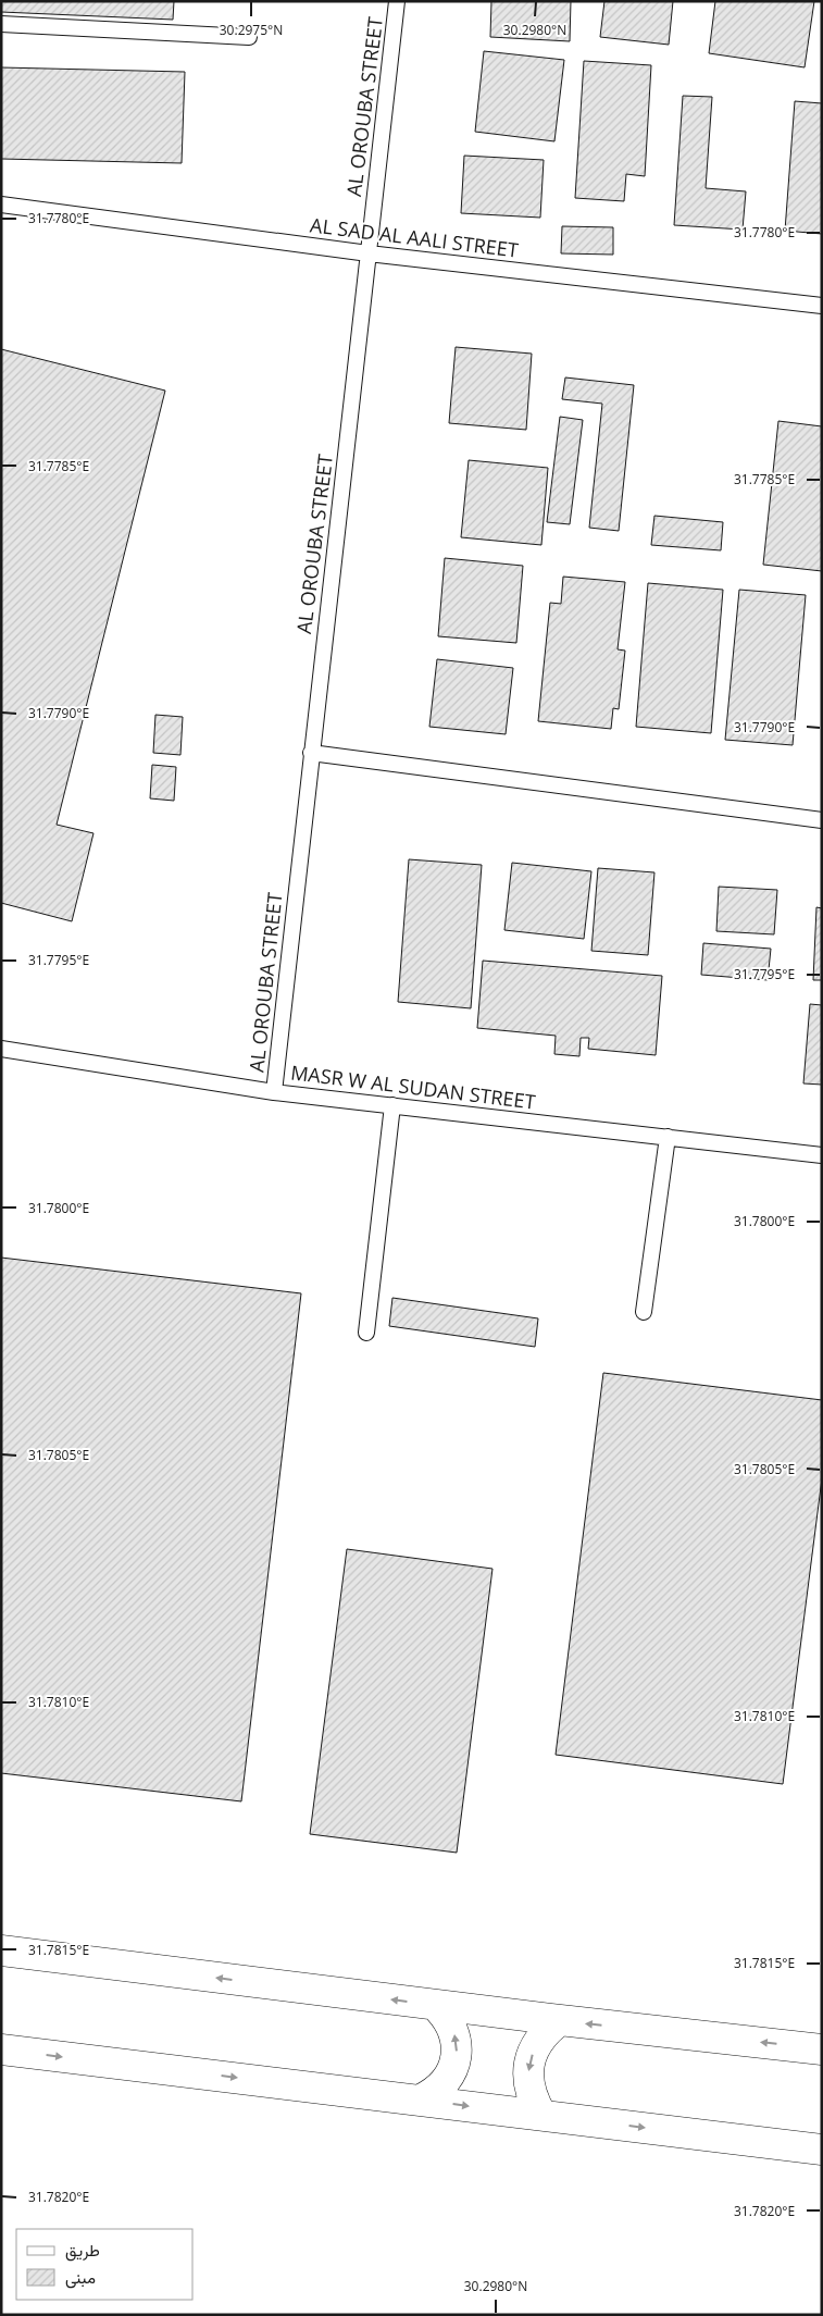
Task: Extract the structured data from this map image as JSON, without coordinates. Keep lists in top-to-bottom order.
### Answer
{
  "streets": {
    "lane": ["AL OROUBA STREET", "AL SAD AL AALI STREET", "MASR W AL SUDAN STREET"]
  },
  "crossings": [
    ["AL OROUBA STREET", "AL SAD AL AALI STREET"],
    ["AL OROUBA STREET", "MASR W AL SUDAN STREET"]
  ],
  "legend": ["طريق", "مبنى"],
  "coordinates": [
    "30.2975°N",
    "30.2980°N",
    "31.7780°E",
    "31.7785°E",
    "31.7790°E",
    "31.7795°E",
    "31.7800°E",
    "31.7805°E",
    "31.7810°E",
    "31.7815°E",
    "31.7820°E"
  ]
}
